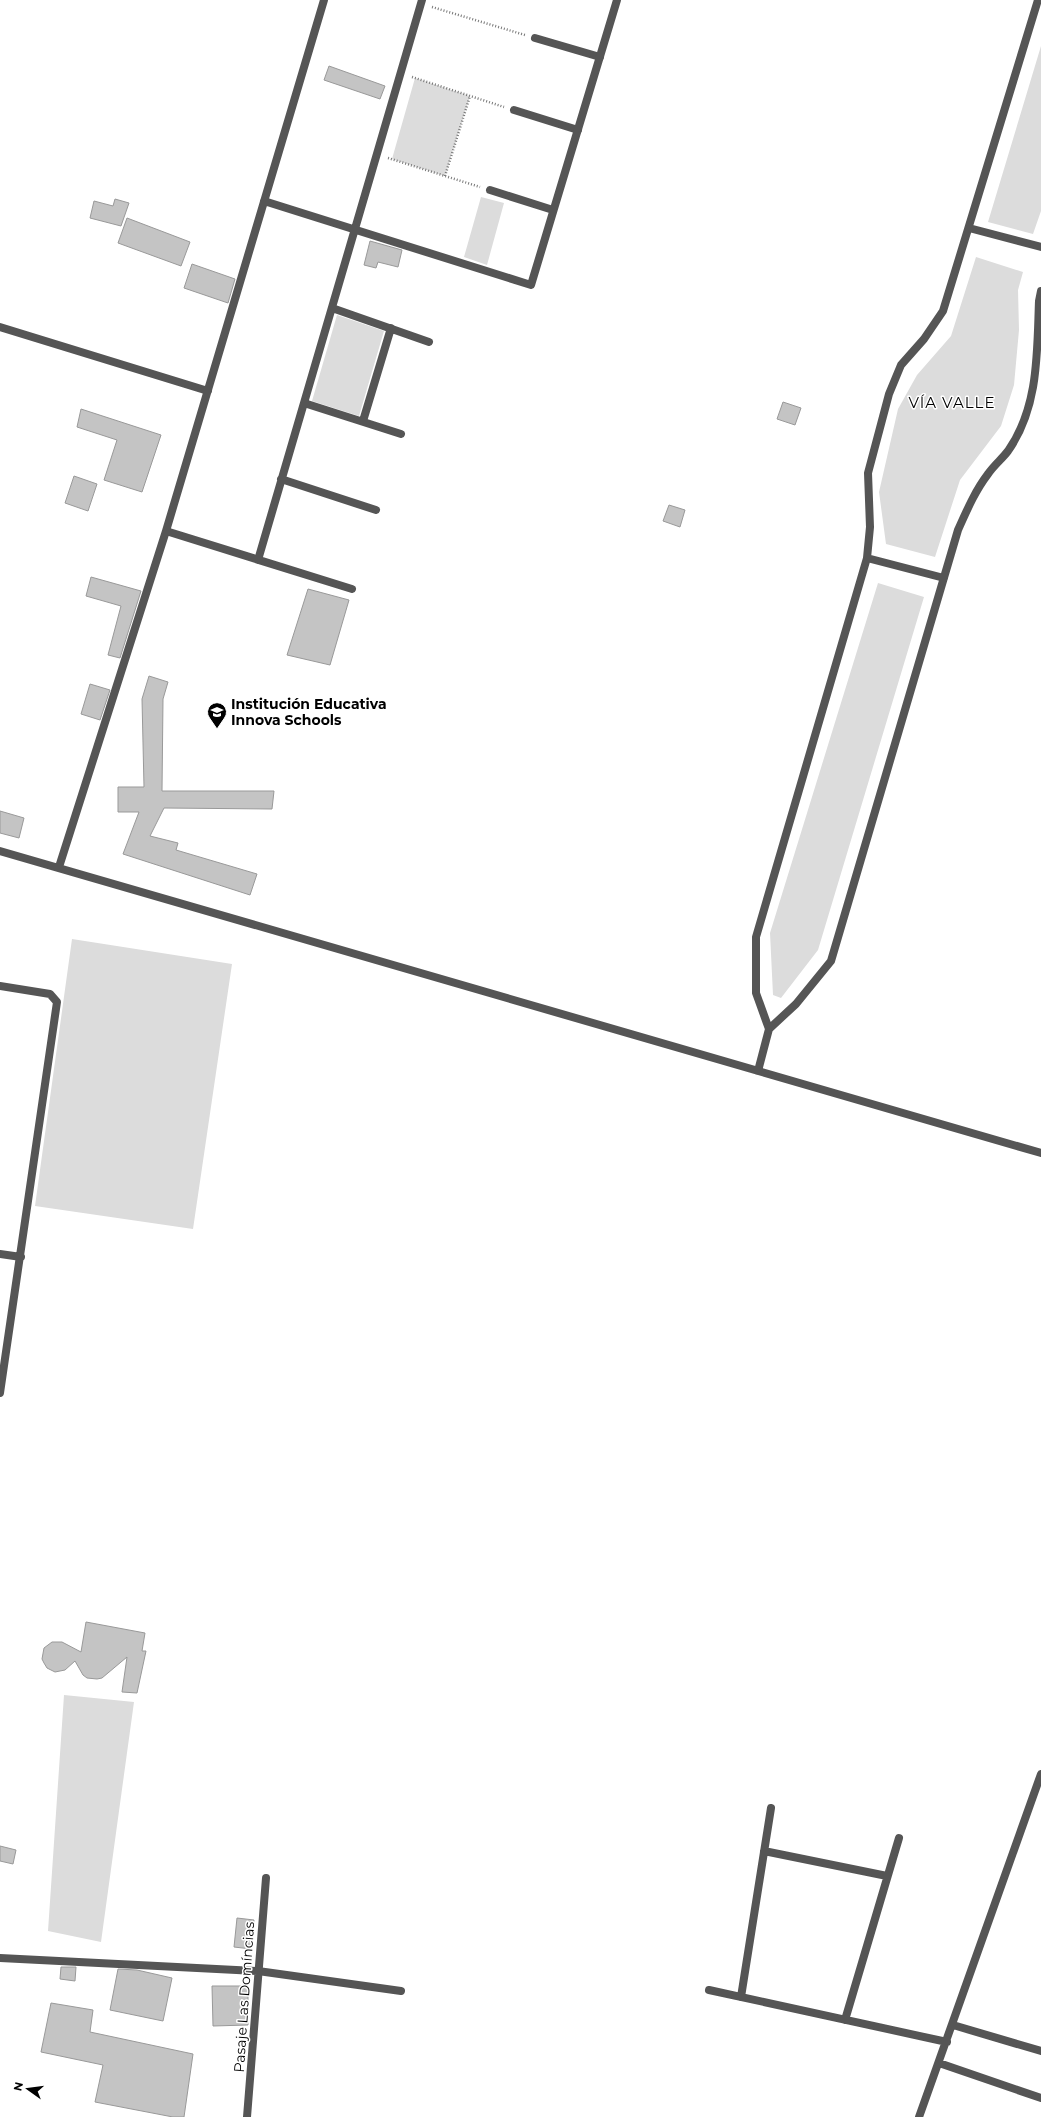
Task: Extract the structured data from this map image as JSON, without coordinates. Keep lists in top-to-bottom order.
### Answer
{
  "streets": {
    "street": ["Pasaje Las Domíncias"]
  },
  "districts": ["VÍA VALLE"],
  "places": {
    "school or university": ["Institución Educativa Innova Schools"]
  },
  "north": "left"
}
